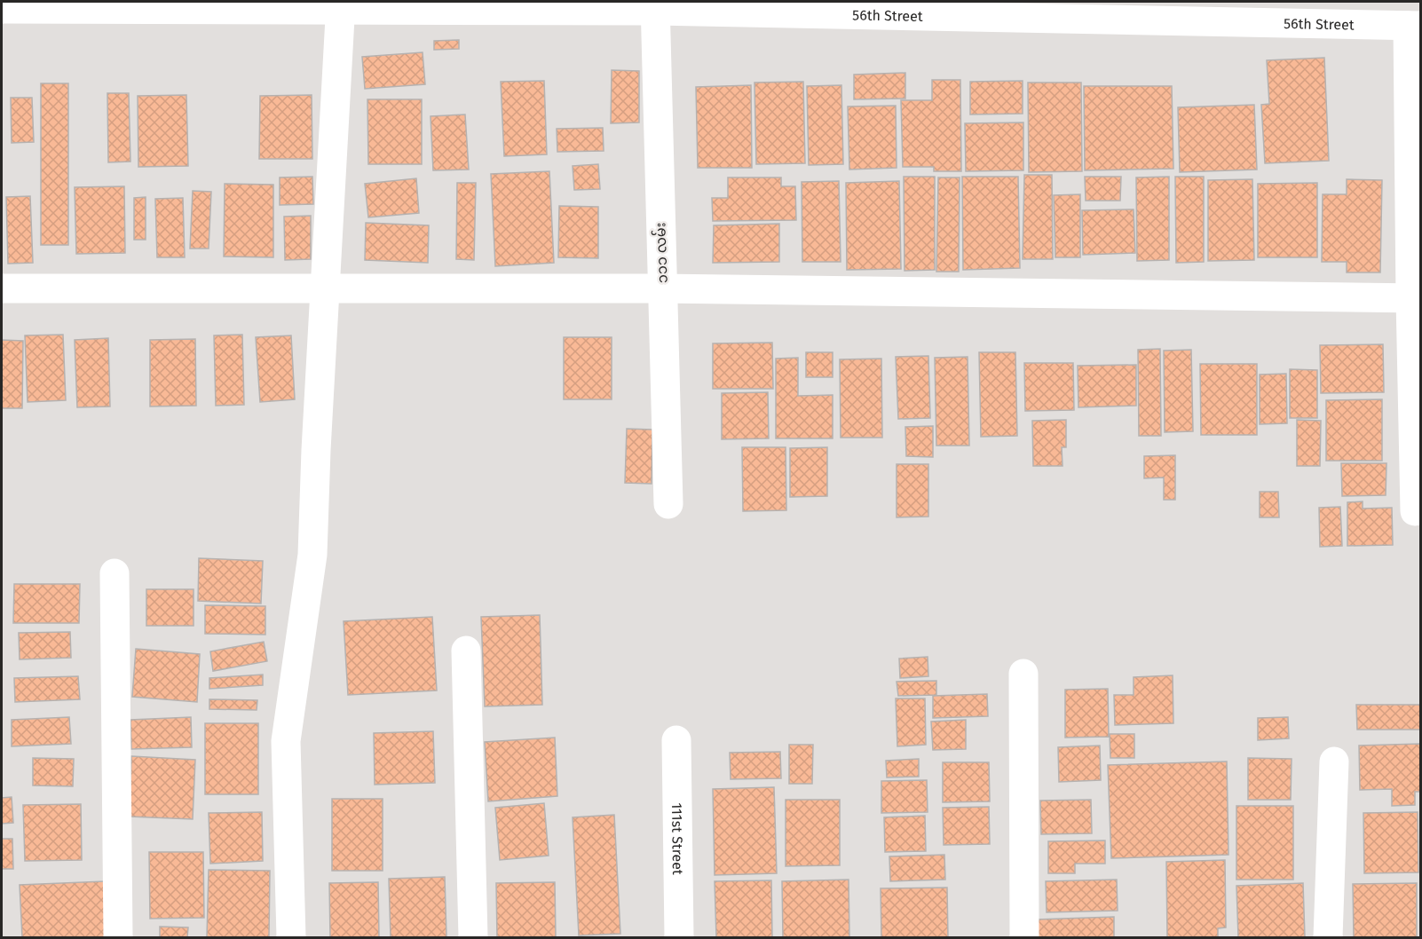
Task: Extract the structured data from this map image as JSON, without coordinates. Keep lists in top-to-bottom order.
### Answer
{
  "streets": {
    "street": ["56th Street", "၁၁၁ လမ်း", "111st Street"]
  },
  "crossings": [
    ["56th Street", "၁၁၁ လမ်း"]
  ]
}
